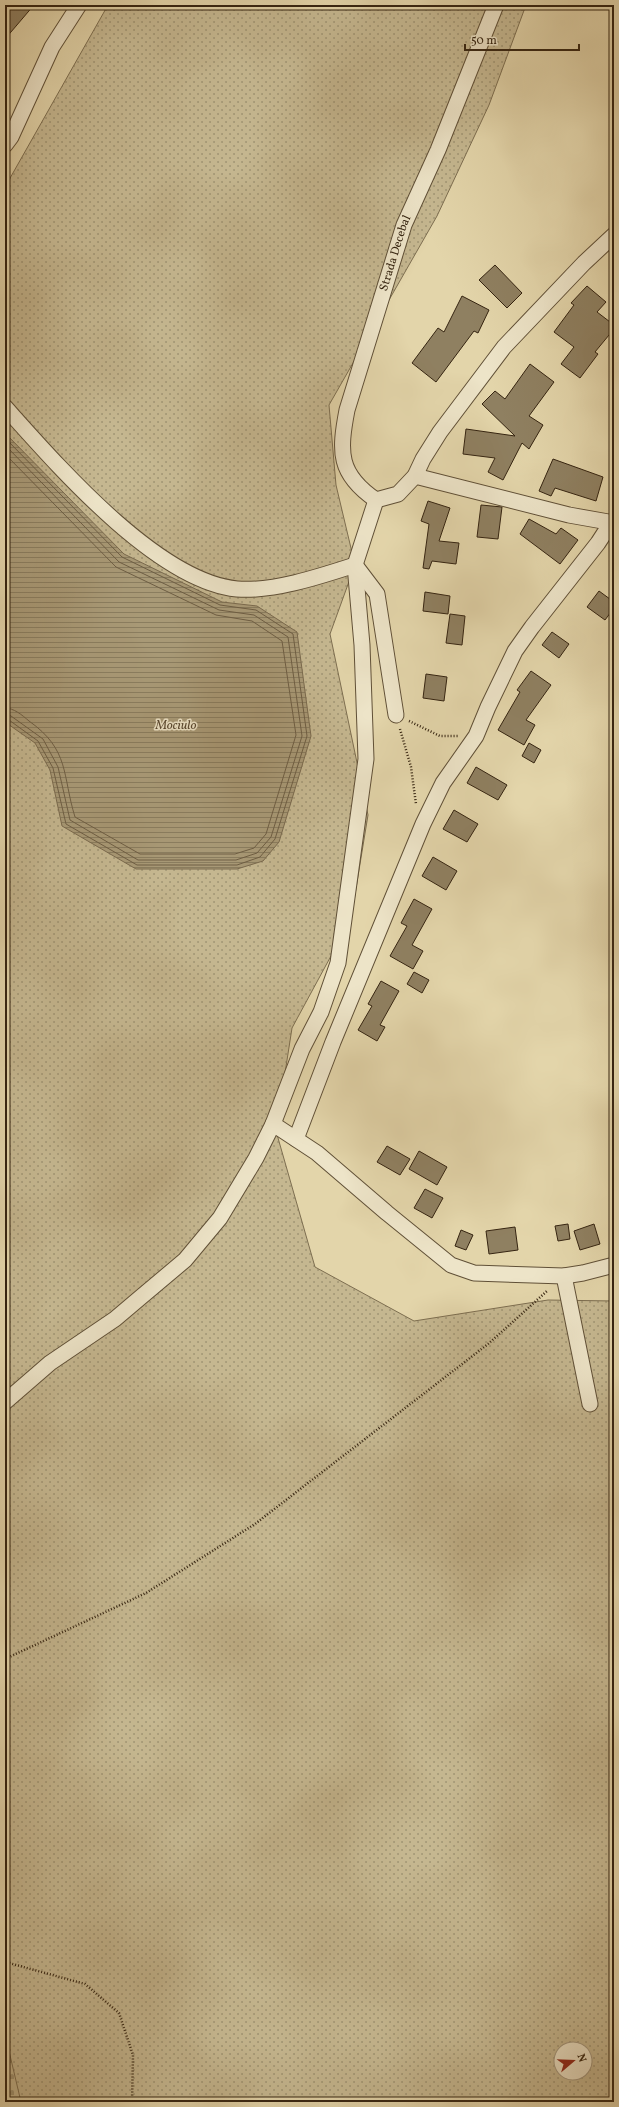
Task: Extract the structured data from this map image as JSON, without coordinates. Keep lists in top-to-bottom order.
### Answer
{
  "streets": {
    "street": ["Strada Decebal"]
  },
  "water": ["Mociulo"],
  "scale_bar": "50 m",
  "north": "right"
}
